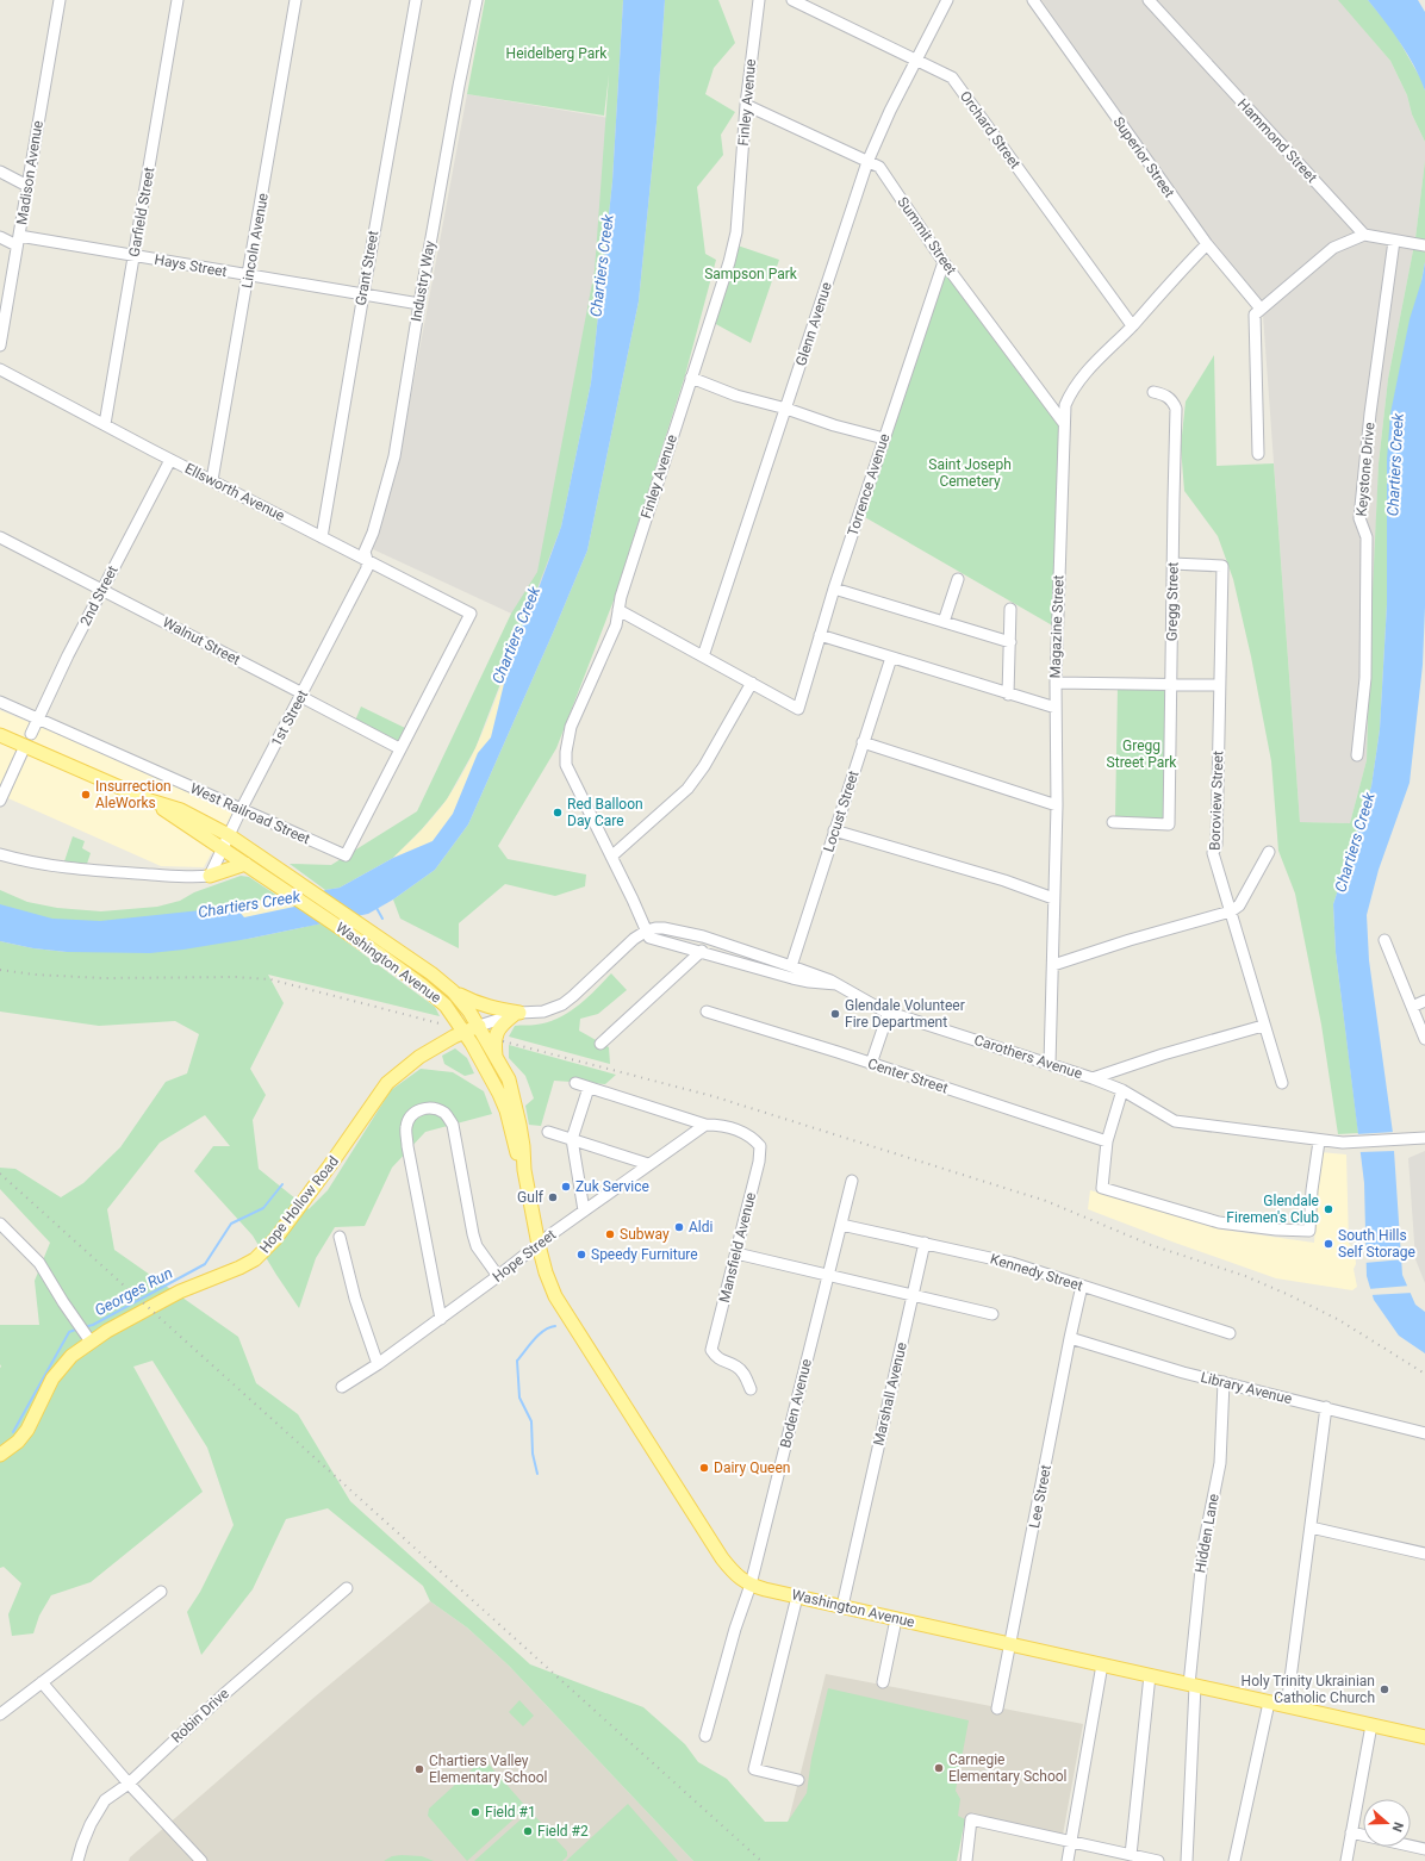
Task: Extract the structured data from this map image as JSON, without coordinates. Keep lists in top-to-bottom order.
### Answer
{
  "streets": {
    "main road": ["Washington Avenue", "Hope Hollow Road"],
    "street": [
      "Finley Avenue",
      "Orchard Street",
      "Hammond Street",
      "Superior Street",
      "Madison Avenue",
      "Garfield Street",
      "Summit Street",
      "Lincoln Avenue",
      "Hays Street",
      "Grant Street",
      "Industry Way",
      "Glenn Avenue",
      "Keystone Drive",
      "Torrence Avenue",
      "Ellsworth Avenue",
      "2nd Street",
      "Gregg Street",
      "Magazine Street",
      "Walnut Street",
      "1st Street",
      "Boroview Street",
      "Locust Street",
      "West Railroad Street",
      "Carothers Avenue",
      "Center Street",
      "Mansfield Avenue",
      "Hope Street",
      "Kennedy Street",
      "Library Avenue",
      "Marshall Avenue",
      "Boden Avenue",
      "Lee Street",
      "Hidden Lane",
      "Robin Drive"
    ]
  },
  "crossings": [
    ["Finley Avenue", "Summit Street"],
    ["Finley Avenue", "Carothers Avenue"],
    ["Orchard Street", "Glenn Avenue"],
    ["Orchard Street", "Magazine Street"],
    ["Superior Street", "Magazine Street"],
    ["Madison Avenue", "Hays Street"],
    ["Garfield Street", "Hays Street"],
    ["Garfield Street", "Ellsworth Avenue"],
    ["Summit Street", "Glenn Avenue"],
    ["Summit Street", "Torrence Avenue"],
    ["Summit Street", "Magazine Street"],
    ["Lincoln Avenue", "Hays Street"],
    ["Lincoln Avenue", "Ellsworth Avenue"],
    ["Hays Street", "Grant Street"],
    ["Hays Street", "Industry Way"],
    ["Grant Street", "Ellsworth Avenue"],
    ["Industry Way", "Ellsworth Avenue"],
    ["Industry Way", "1st Street"],
    ["Ellsworth Avenue", "2nd Street"],
    ["Ellsworth Avenue", "Walnut Street"],
    ["Ellsworth Avenue", "1st Street"],
    ["Ellsworth Avenue", "West Railroad Street"],
    ["2nd Street", "Walnut Street"],
    ["2nd Street", "West Railroad Street"],
    ["Gregg Street", "Boroview Street"],
    ["Magazine Street", "Carothers Avenue"],
    ["Walnut Street", "1st Street"],
    ["Walnut Street", "West Railroad Street"],
    ["1st Street", "West Railroad Street"],
    ["1st Street", "Washington Avenue"],
    ["Locust Street", "Carothers Avenue"],
    ["Washington Avenue", "Hope Hollow Road"],
    ["Washington Avenue", "Hope Street"],
    ["Washington Avenue", "Marshall Avenue"],
    ["Washington Avenue", "Boden Avenue"],
    ["Washington Avenue", "Lee Street"],
    ["Washington Avenue", "Hidden Lane"],
    ["Mansfield Avenue", "Hope Street"],
    ["Kennedy Street", "Marshall Avenue"],
    ["Kennedy Street", "Boden Avenue"],
    ["Kennedy Street", "Lee Street"],
    ["Library Avenue", "Lee Street"],
    ["Library Avenue", "Hidden Lane"]
  ],
  "water": ["Chartiers Creek", "Georges Run"],
  "parks": [
    "Heidelberg Park",
    "Sampson Park",
    "Saint Joseph Cemetery",
    "Gregg Street Park"
  ],
  "places": [
    "Insurrection AleWorks",
    "Red Balloon Day Care",
    "Glendale Volunteer Fire Department",
    "Zuk Service",
    "Gulf",
    "Glendale Firemen's Club",
    "Aldi",
    "Subway",
    "South Hills Self Storage",
    "Speedy Furniture",
    "Dairy Queen",
    "Holy Trinity Ukrainian Catholic Church",
    "Carnegie Elementary School",
    "Chartiers Valley Elementary School",
    "Field #1",
    "Field #2"
  ],
  "north": "right"
}
